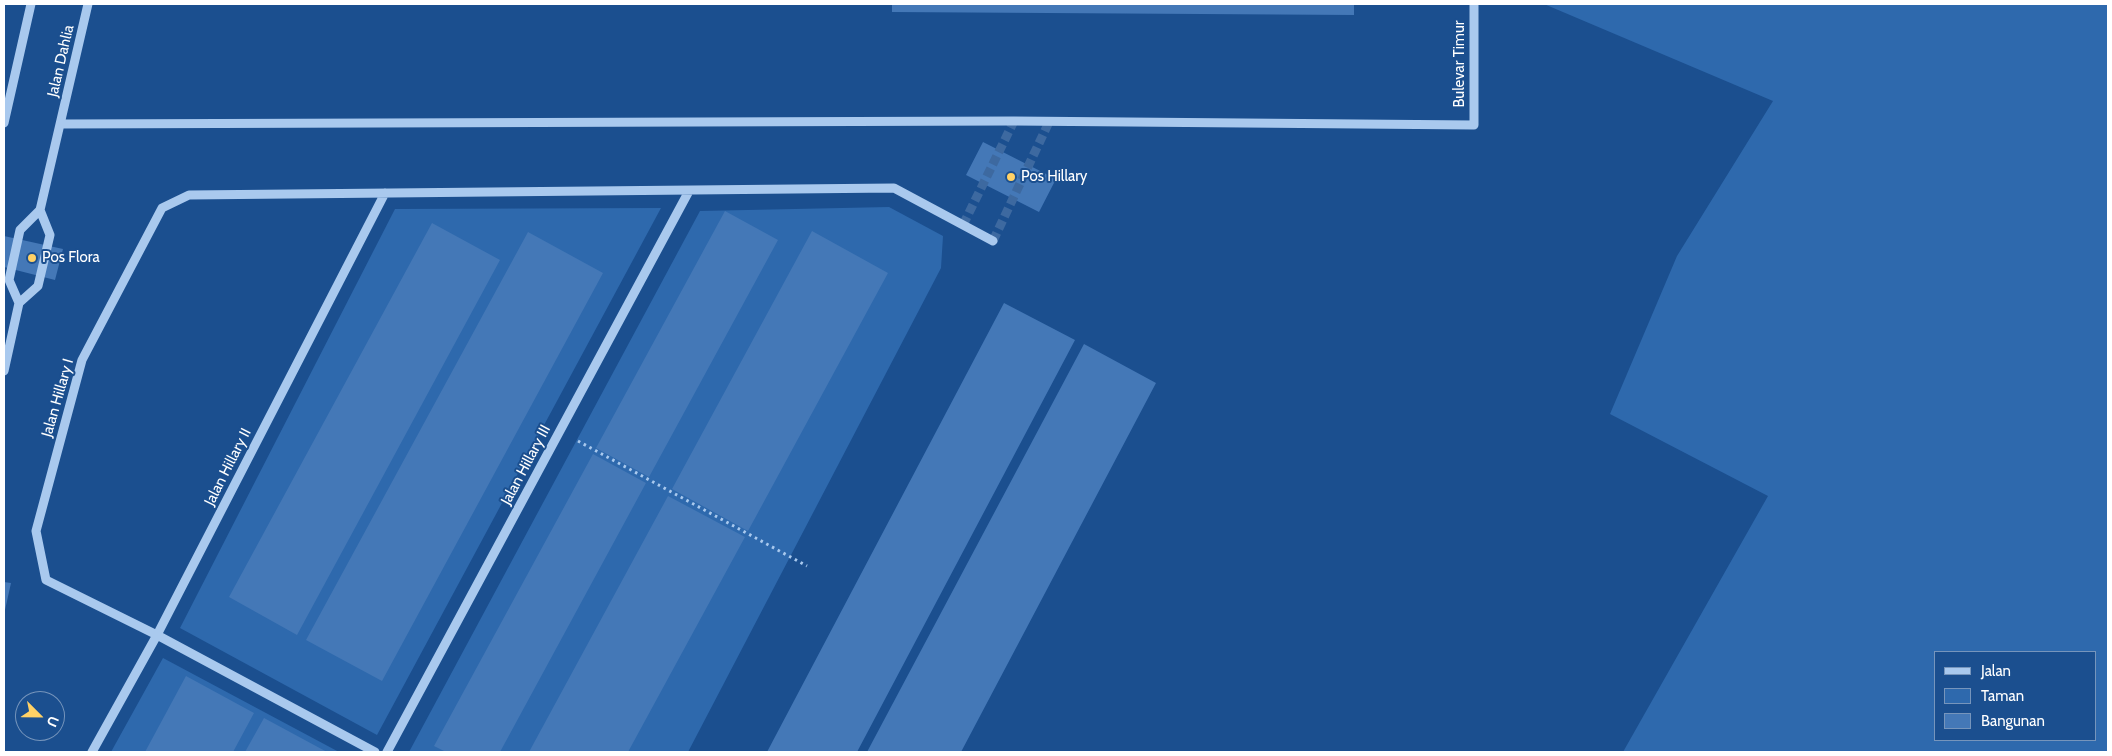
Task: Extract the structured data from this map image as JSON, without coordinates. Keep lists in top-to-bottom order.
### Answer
{
  "streets": {
    "street": [
      "Jalan Dahlia",
      "Bulevar Timur",
      "Jalan Hillary I",
      "Jalan Hillary III",
      "Jalan Hillary II"
    ]
  },
  "crossings": [
    ["Jalan Dahlia", "Bulevar Timur"],
    ["Jalan Hillary I", "Jalan Hillary II"]
  ],
  "places": ["Pos Hillary", "Pos Flora"],
  "legend": ["Jalan", "Taman", "Bangunan"],
  "north": "bottom right"
}
